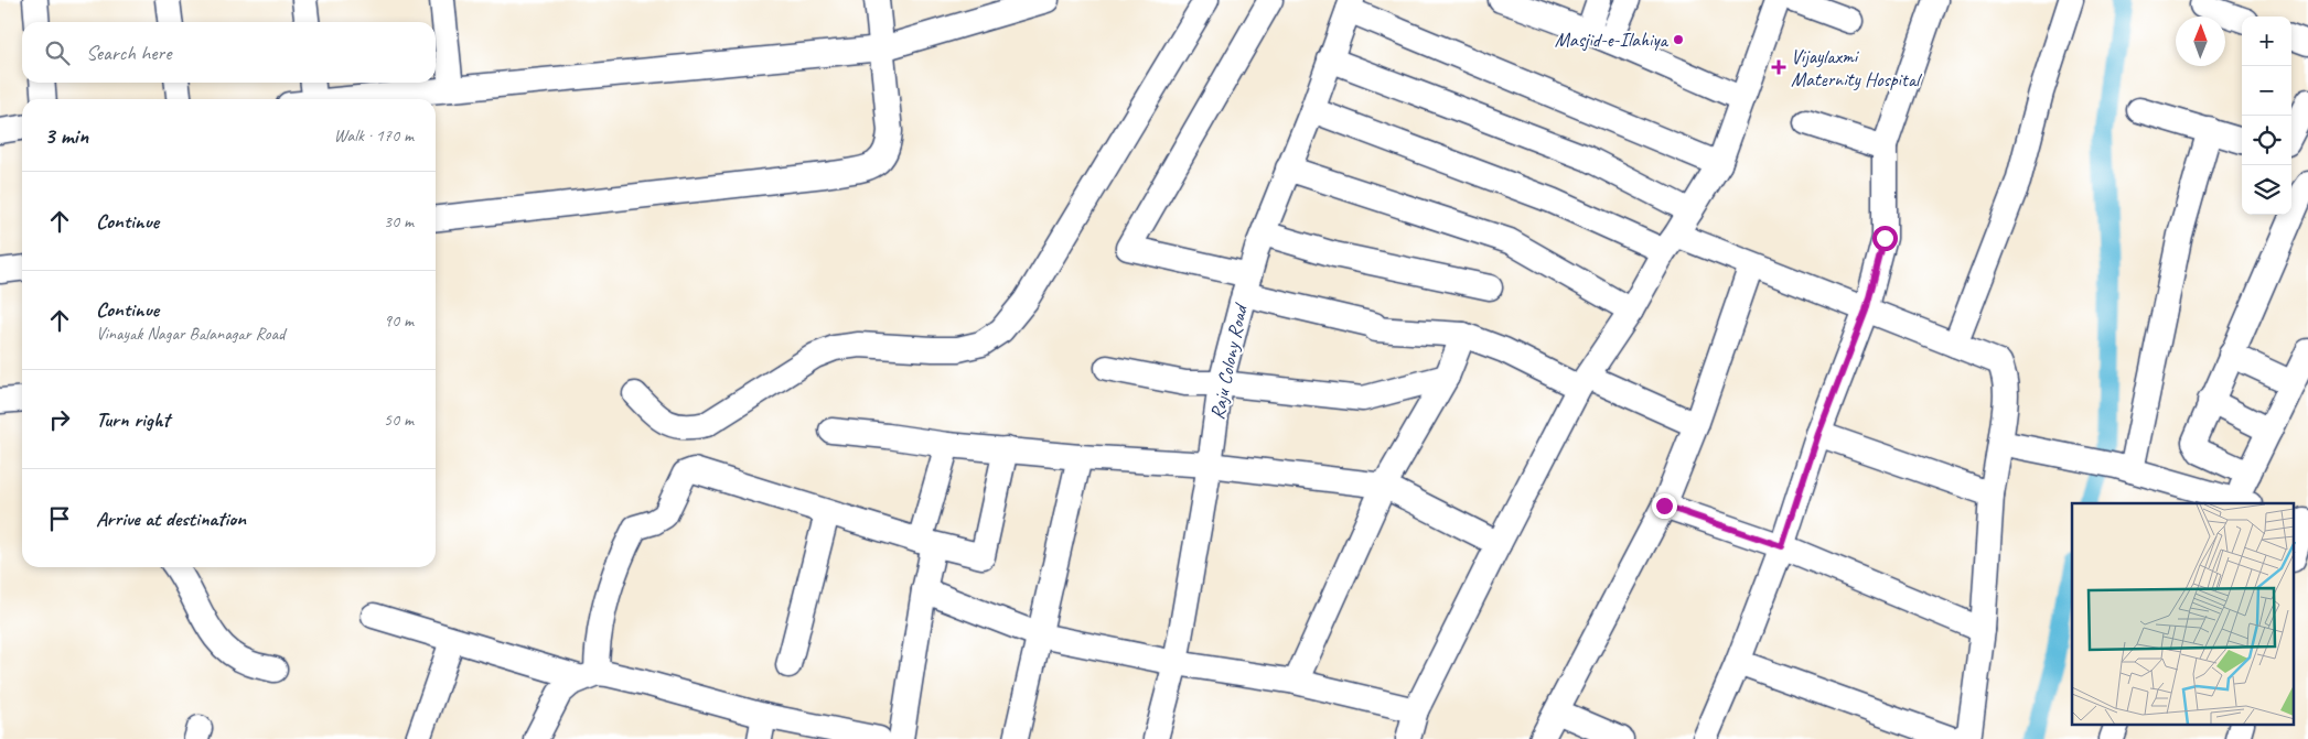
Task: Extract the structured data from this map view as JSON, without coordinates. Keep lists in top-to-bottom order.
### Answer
{
  "streets": {
    "street": ["Raju Colony Road"]
  },
  "places": {
    "other": ["Masjid-e-Ilahiya"],
    "health": ["Vijaylaxmi Maternity Hospital"]
  },
  "north": "top",
  "page": {
    "map_buttons": ["+", "−"],
    "search": "Search here",
    "heading": ["3 min", "Walk · 170 m"],
    "list": [
      ["Continue", "30 m"],
      ["Continue", "Vinayak Nagar Balanagar Road", "90 m"],
      ["Turn right", "50 m"],
      "Arrive at destination"
    ]
  }
}
